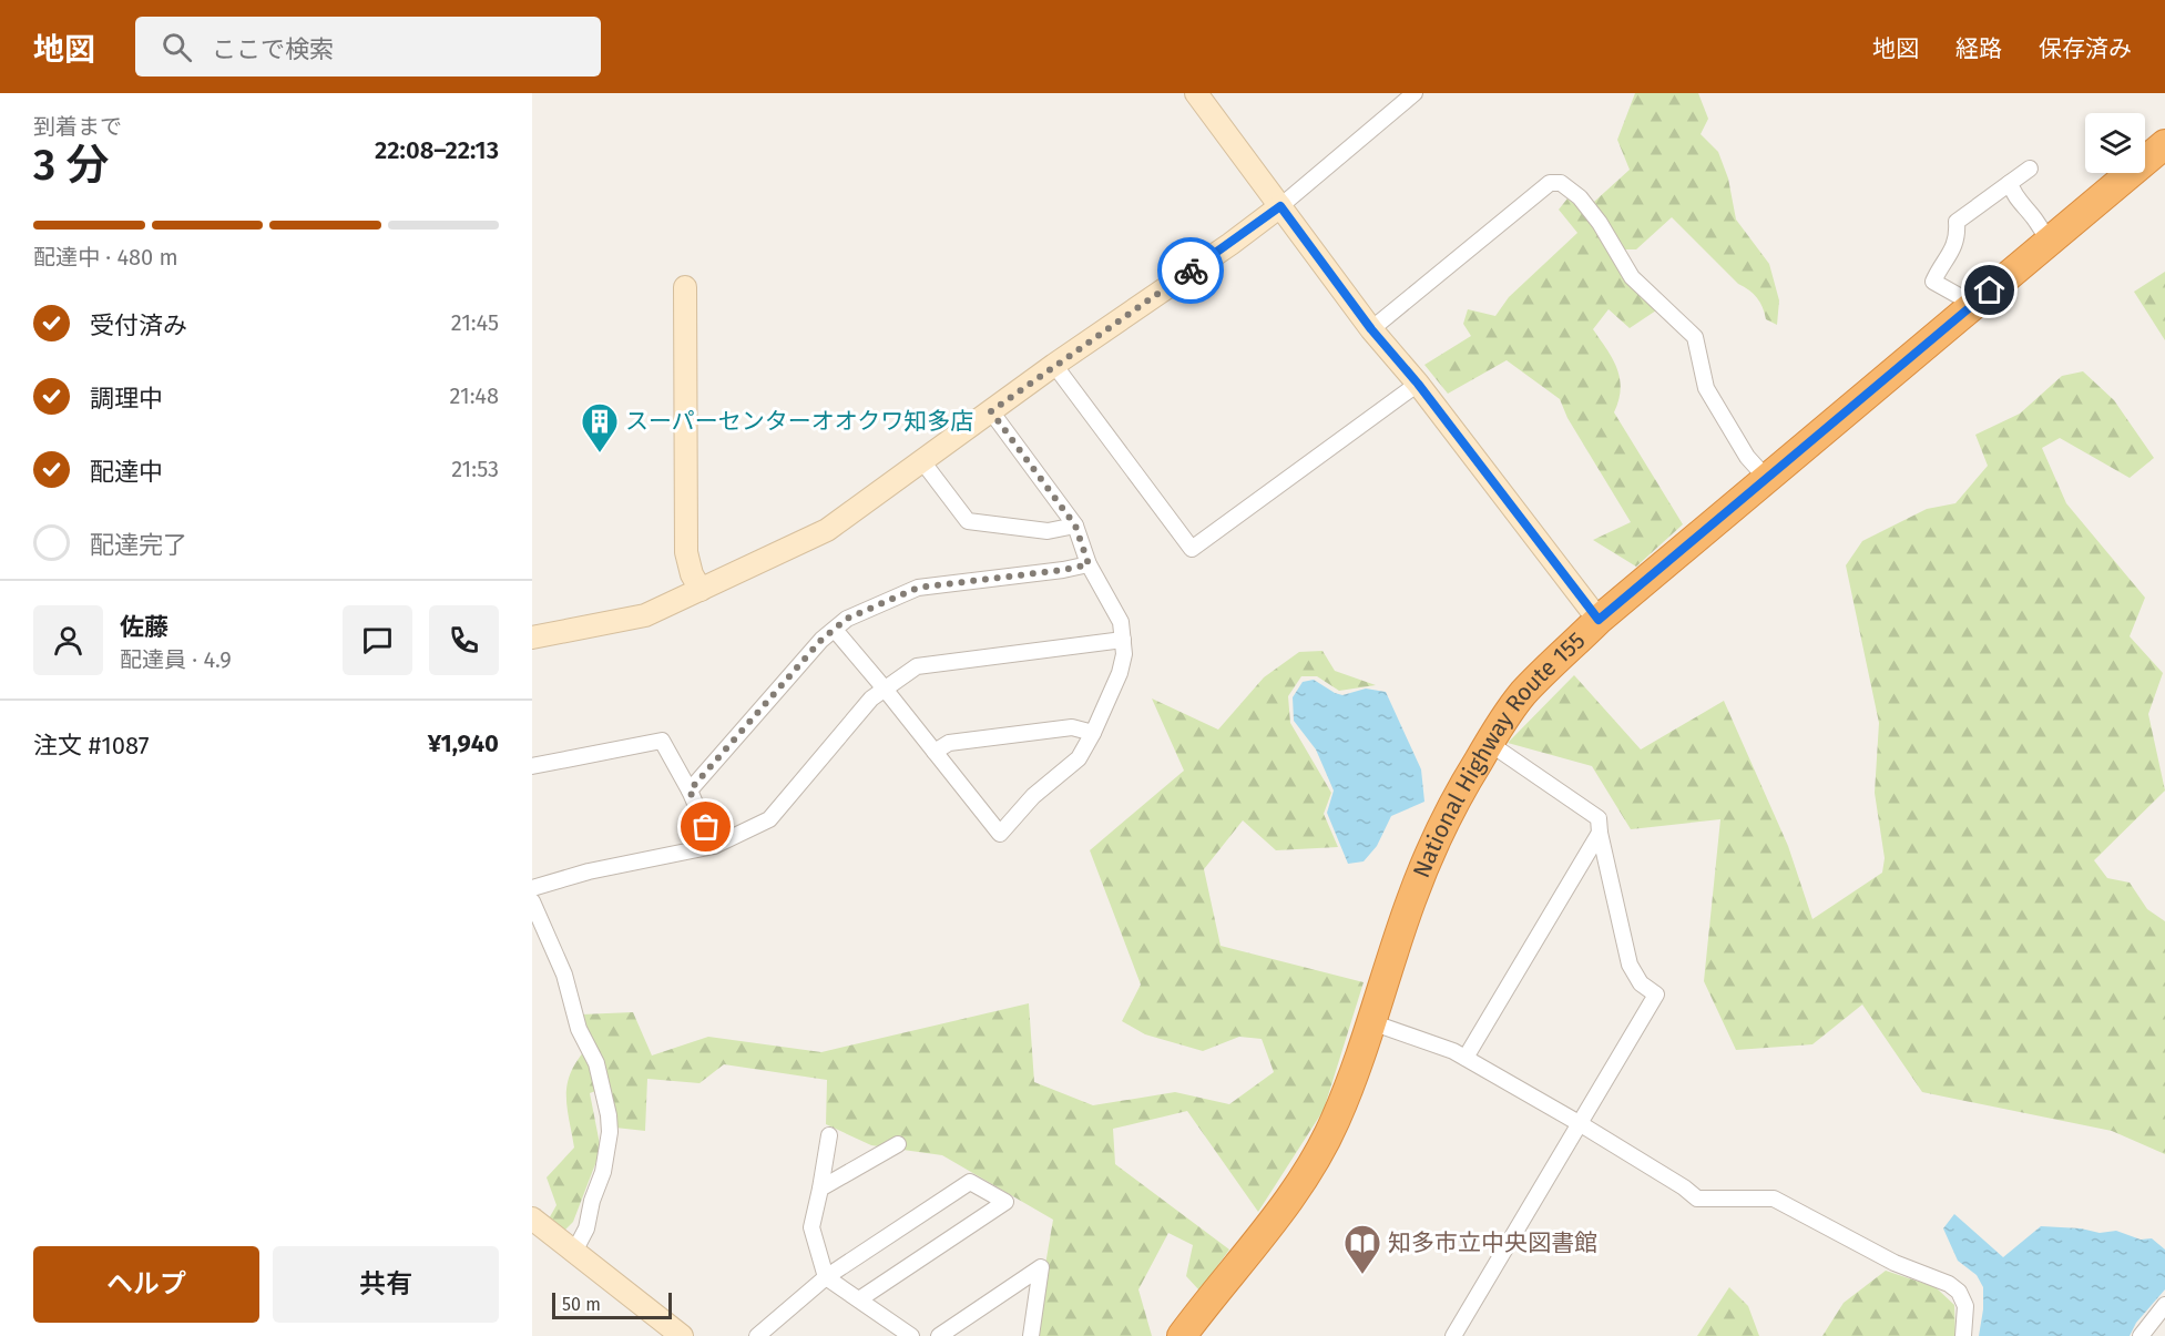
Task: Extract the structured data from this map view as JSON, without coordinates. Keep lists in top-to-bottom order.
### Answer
{
  "streets": {
    "highway": ["National Highway Route 155"]
  },
  "places": {
    "building": ["スーパーセンターオオクワ知多店"],
    "library": ["知多市立中央図書館"]
  },
  "scale_bar": "50 m",
  "page": {
    "header": "地図",
    "search": "ここで検索",
    "nav": ["地図", "経路", "保存済み"],
    "heading": ["3 分", "到着まで", "22:08–22:13"],
    "panel": [
      "佐藤",
      "配達員 · 4.9",
      "注文 #1087",
      "¥1,940"
    ],
    "bar": "配達中 · 480 m",
    "list": [
      ["受付済み", "21:45"],
      ["調理中", "21:48"],
      ["配達中", "21:53"],
      "配達完了"
    ],
    "buttons": ["ヘルプ", "共有"],
    "scale": "50 m"
  }
}
